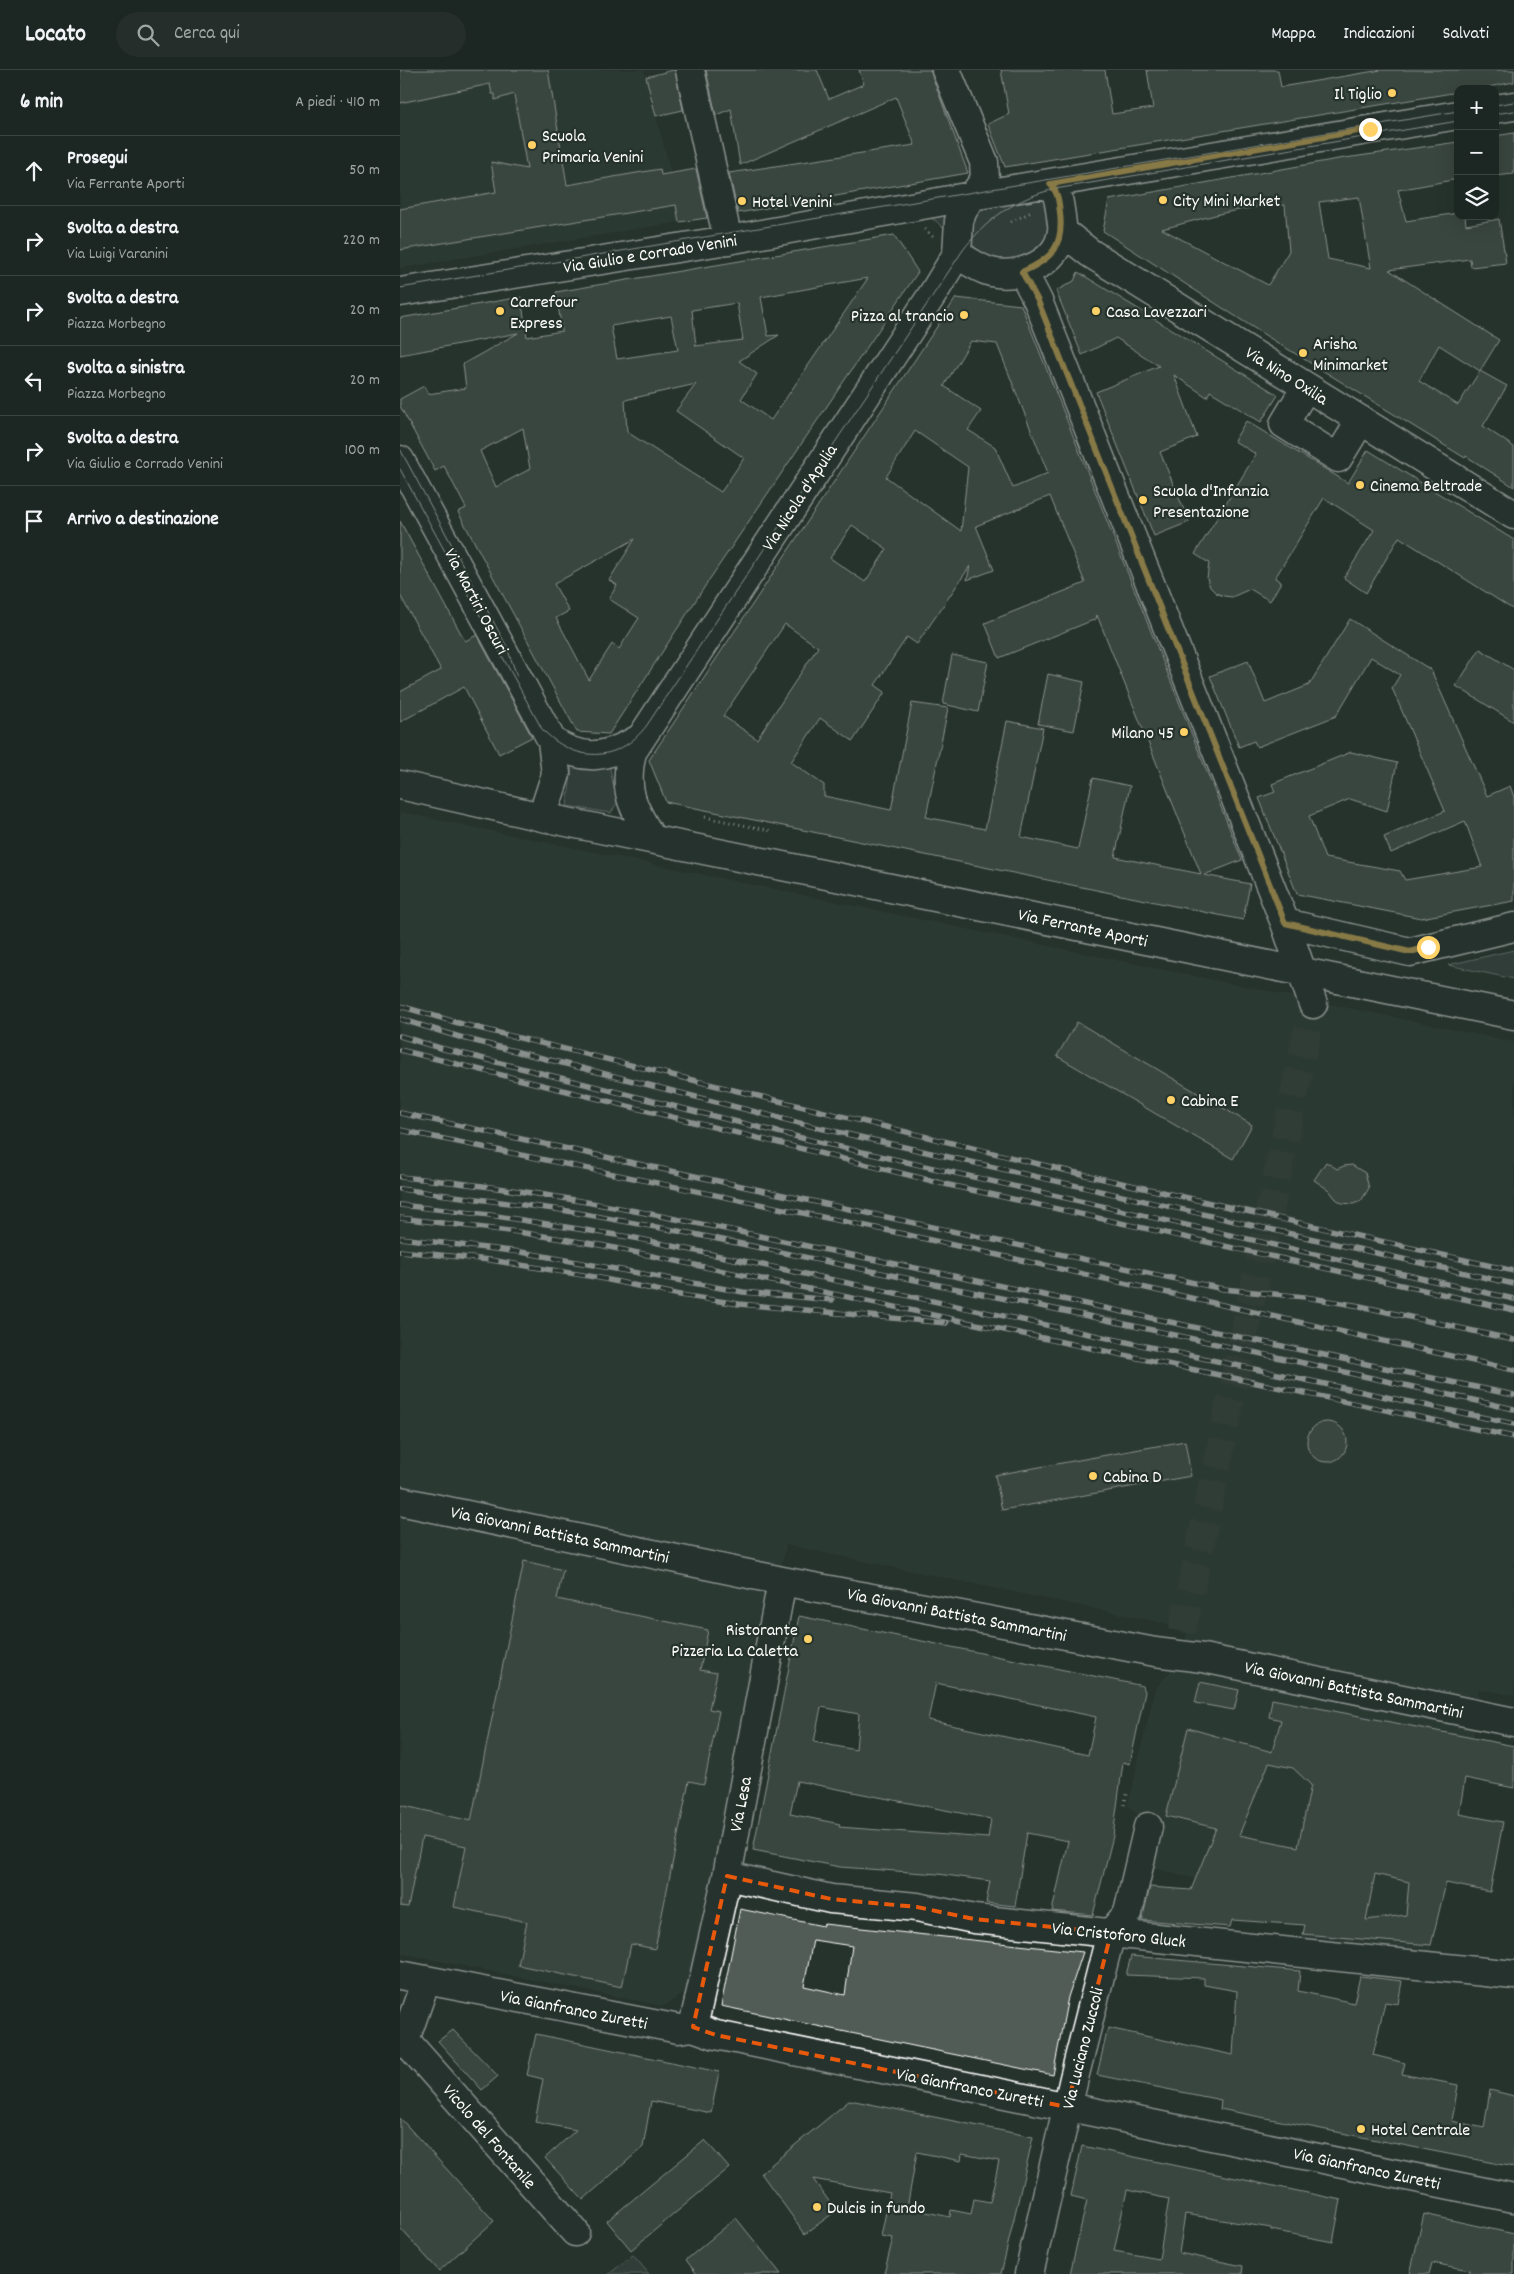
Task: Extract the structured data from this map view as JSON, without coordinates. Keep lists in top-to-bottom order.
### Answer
{
  "streets": {
    "street": [
      "Via Giulio e Corrado Venini",
      "Via Nino Oxilia",
      "Via Nicola d'Apulia",
      "Via Martiri Oscuri",
      "Via Ferrante Aporti",
      "Via Giovanni Battista Sammartini",
      "Via Lesa",
      "Via Cristoforo Gluck",
      "Via Gianfranco Zuretti",
      "Via Luciano Zuccoli",
      "Vicolo del Fontanile"
    ]
  },
  "crossings": [
    ["Via Giulio e Corrado Venini", "Via Nino Oxilia"],
    ["Via Giulio e Corrado Venini", "Via Nicola d'Apulia"],
    ["Via Nino Oxilia", "Via Nicola d'Apulia"],
    ["Via Giovanni Battista Sammartini", "Via Lesa"],
    ["Via Lesa", "Via Cristoforo Gluck"],
    ["Via Lesa", "Via Gianfranco Zuretti"],
    ["Via Cristoforo Gluck", "Via Luciano Zuccoli"],
    ["Via Gianfranco Zuretti", "Via Luciano Zuccoli"]
  ],
  "places": [
    "Il Tiglio",
    "Scuola Primaria Venini",
    "City Mini Market",
    "Hotel Venini",
    "Carrefour Express",
    "Casa Lavezzari",
    "Pizza al trancio",
    "Arisha Minimarket",
    "Cinema Beltrade",
    "Scuola d'Infanzia Presentazione",
    "Milano 45",
    "Cabina E",
    "Cabina D",
    "Ristorante Pizzeria La Caletta",
    "Hotel Centrale",
    "Dulcis in fundo"
  ],
  "page": {
    "header": "Locato",
    "search": "Cerca qui",
    "nav": ["Mappa", "Indicazioni", "Salvati"],
    "heading": ["6 min", "A piedi · 410 m"],
    "map_buttons": ["+", "−"],
    "list": [
      ["Prosegui", "Via Ferrante Aporti", "50 m"],
      ["Svolta a destra", "Via Luigi Varanini", "220 m"],
      ["Svolta a destra", "Piazza Morbegno", "20 m"],
      ["Svolta a sinistra", "Piazza Morbegno", "20 m"],
      ["Svolta a destra", "Via Giulio e Corrado Venini", "100 m"],
      "Arrivo a destinazione"
    ]
  }
}
